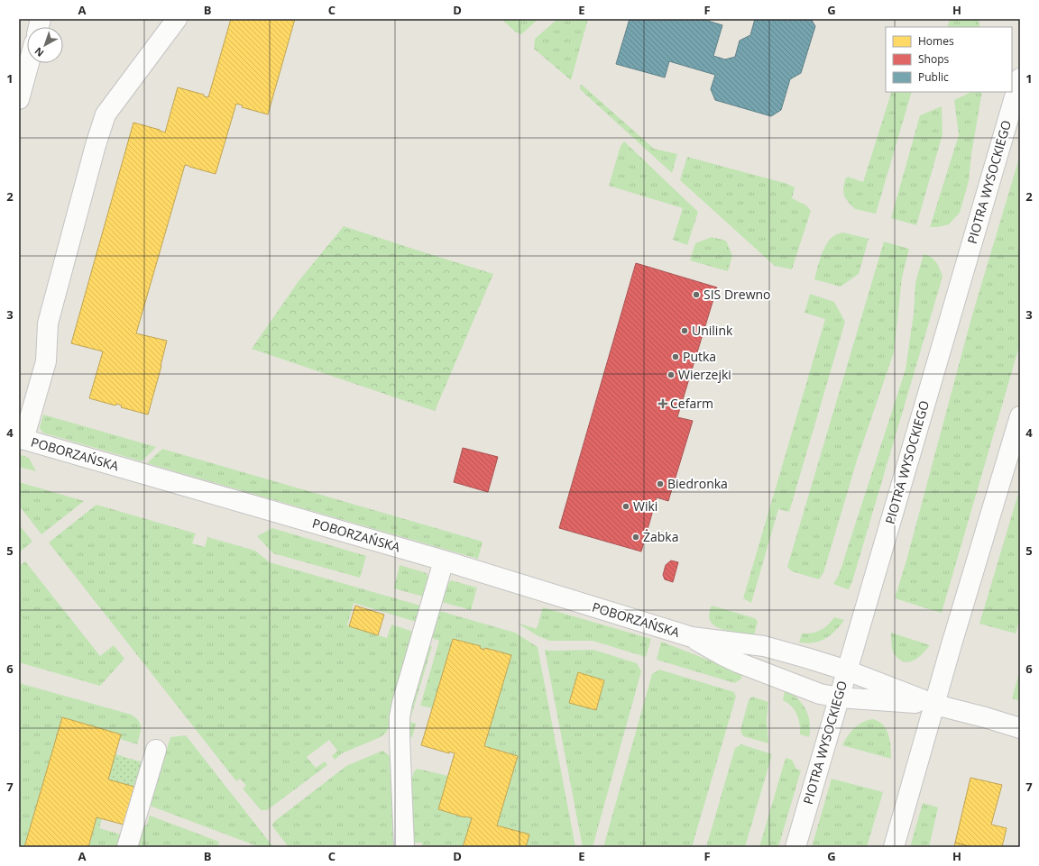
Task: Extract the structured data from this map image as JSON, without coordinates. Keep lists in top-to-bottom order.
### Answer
{
  "streets": {
    "street": ["PIOTRA WYSOCKIEGO", "POBORZAŃSKA"]
  },
  "crossings": [
    ["PIOTRA WYSOCKIEGO", "POBORZAŃSKA"]
  ],
  "places": {
    "other": [
      "SIS Drewno",
      "Unilink",
      "Putka",
      "Wierzejki",
      "Biedronka",
      "Wiki",
      "Żabka"
    ],
    "health": ["Cefarm"]
  },
  "legend": ["Homes", "Shops", "Public"],
  "north": "bottom left",
  "grid": {
    "columns": [
      "A",
      "B",
      "C",
      "D",
      "E",
      "F",
      "G",
      "H"
    ],
    "rows": [
      "1",
      "2",
      "3",
      "4",
      "5",
      "6",
      "7"
    ]
  }
}
